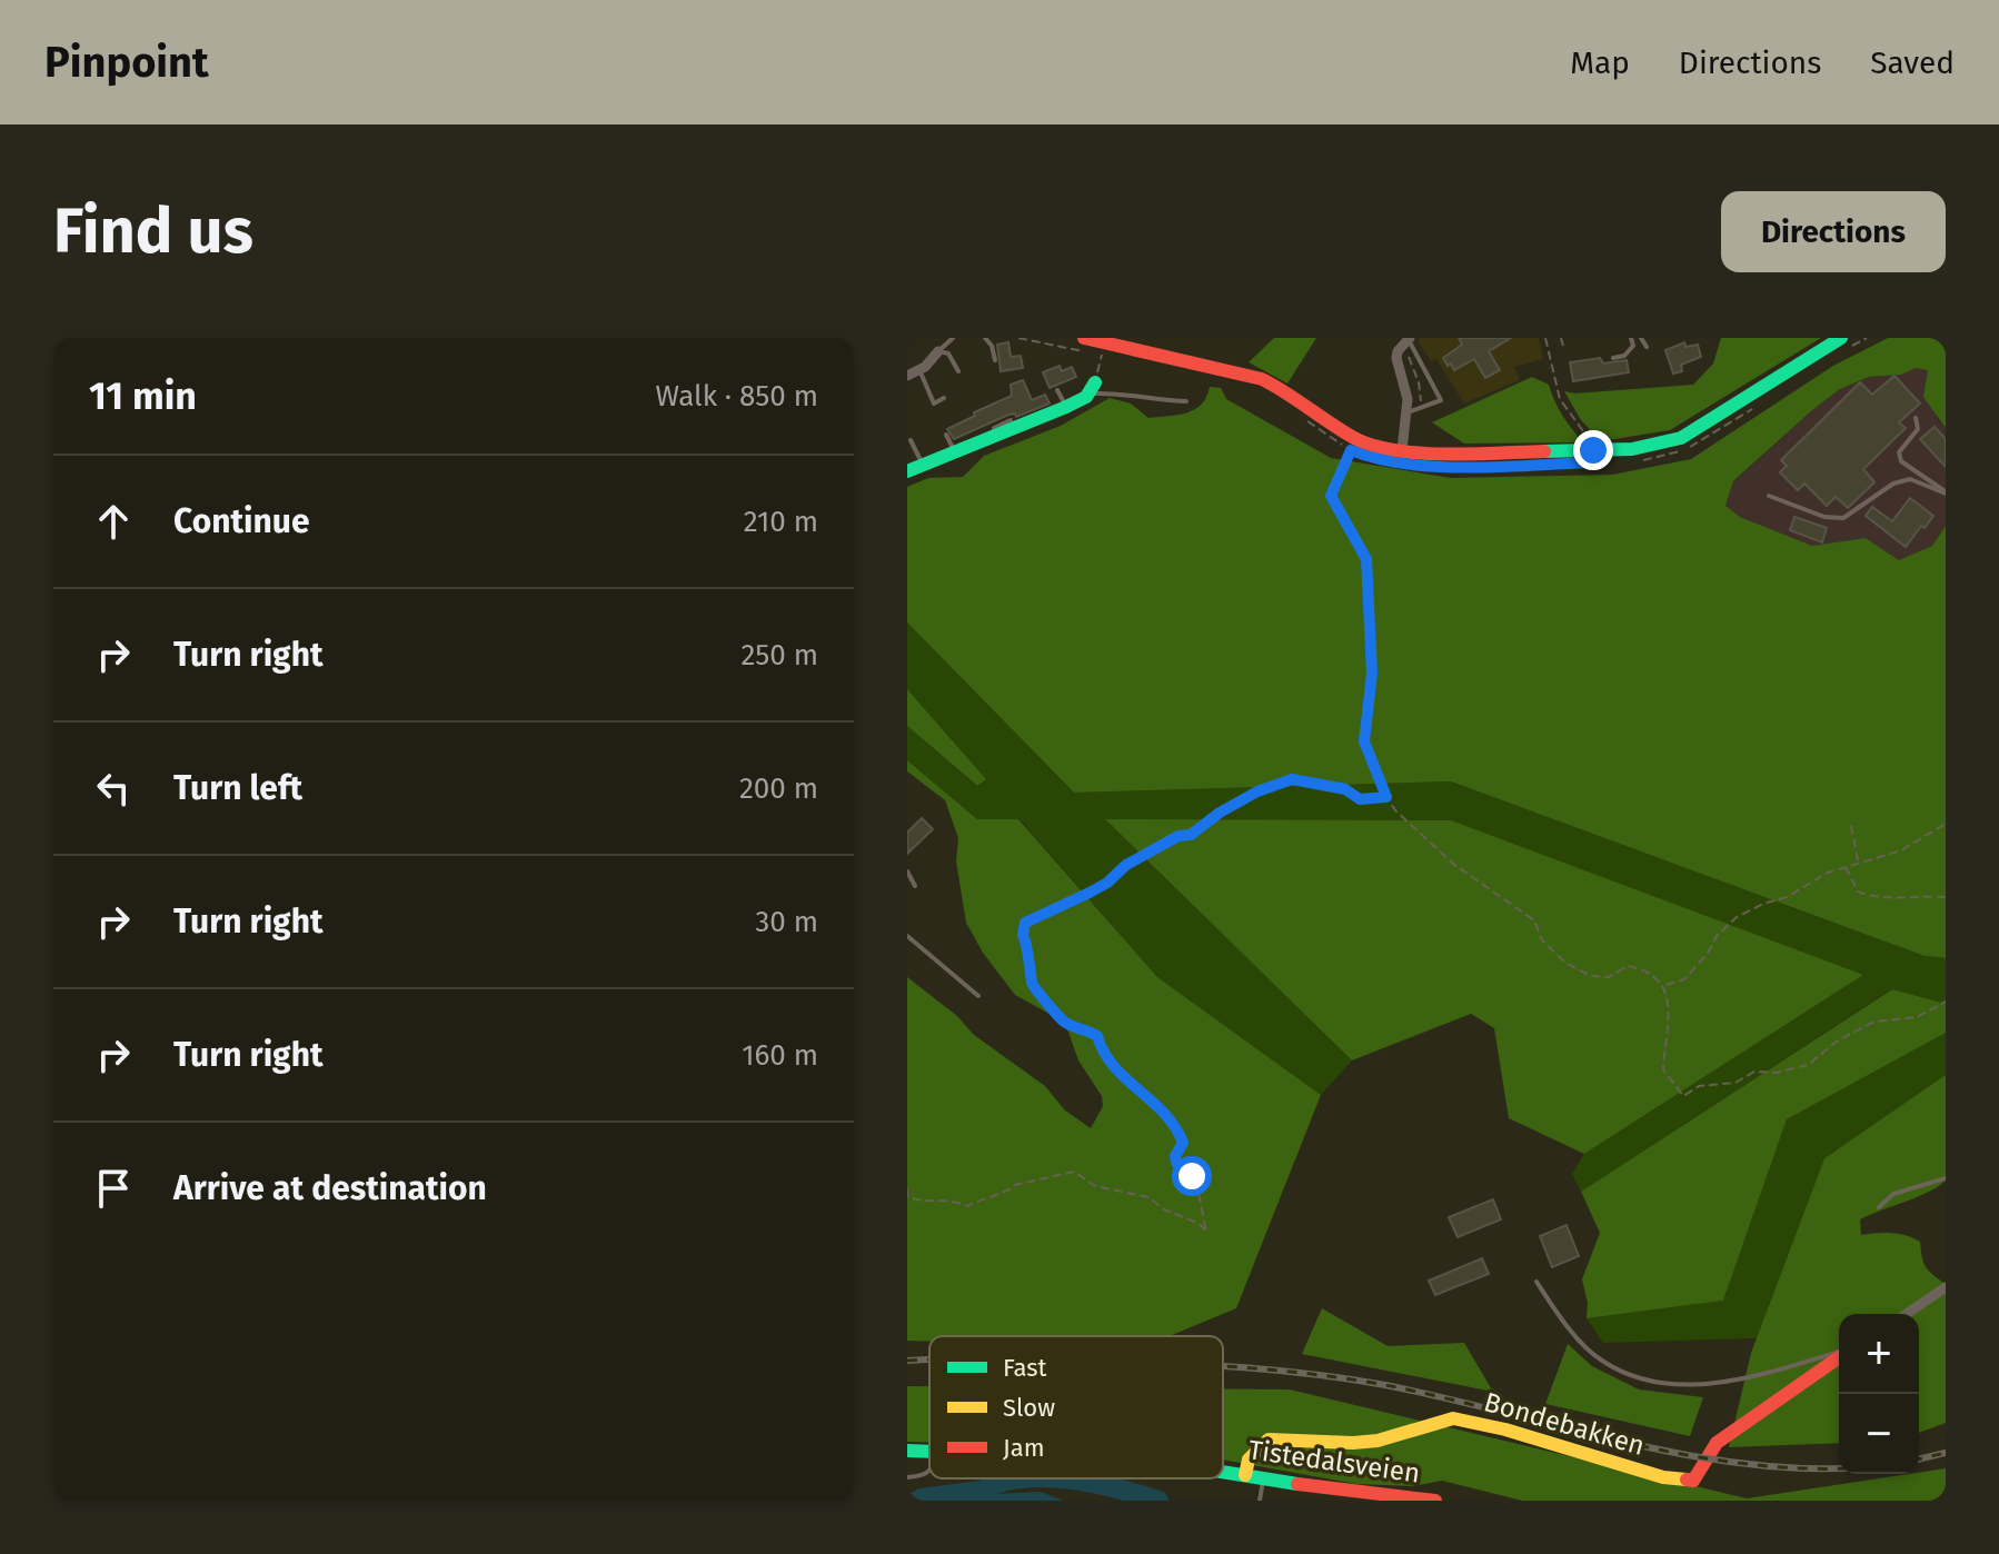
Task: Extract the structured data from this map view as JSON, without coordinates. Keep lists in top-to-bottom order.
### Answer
{
  "streets": {
    "street": ["Bondebakken", "Tistedalsveien"]
  },
  "crossings": [
    ["Bondebakken", "Tistedalsveien"]
  ],
  "legend": ["Fast", "Slow", "Jam"],
  "page": {
    "header": "Pinpoint",
    "nav": ["Map", "Directions", "Saved"],
    "buttons": "Directions",
    "title": "Find us",
    "heading": ["11 min", "Walk · 850 m"],
    "list": [
      ["Continue", "210 m"],
      ["Turn right", "250 m"],
      ["Turn left", "200 m"],
      ["Turn right", "30 m"],
      ["Turn right", "160 m"],
      "Arrive at destination"
    ],
    "map_buttons": ["+", "−"]
  }
}
